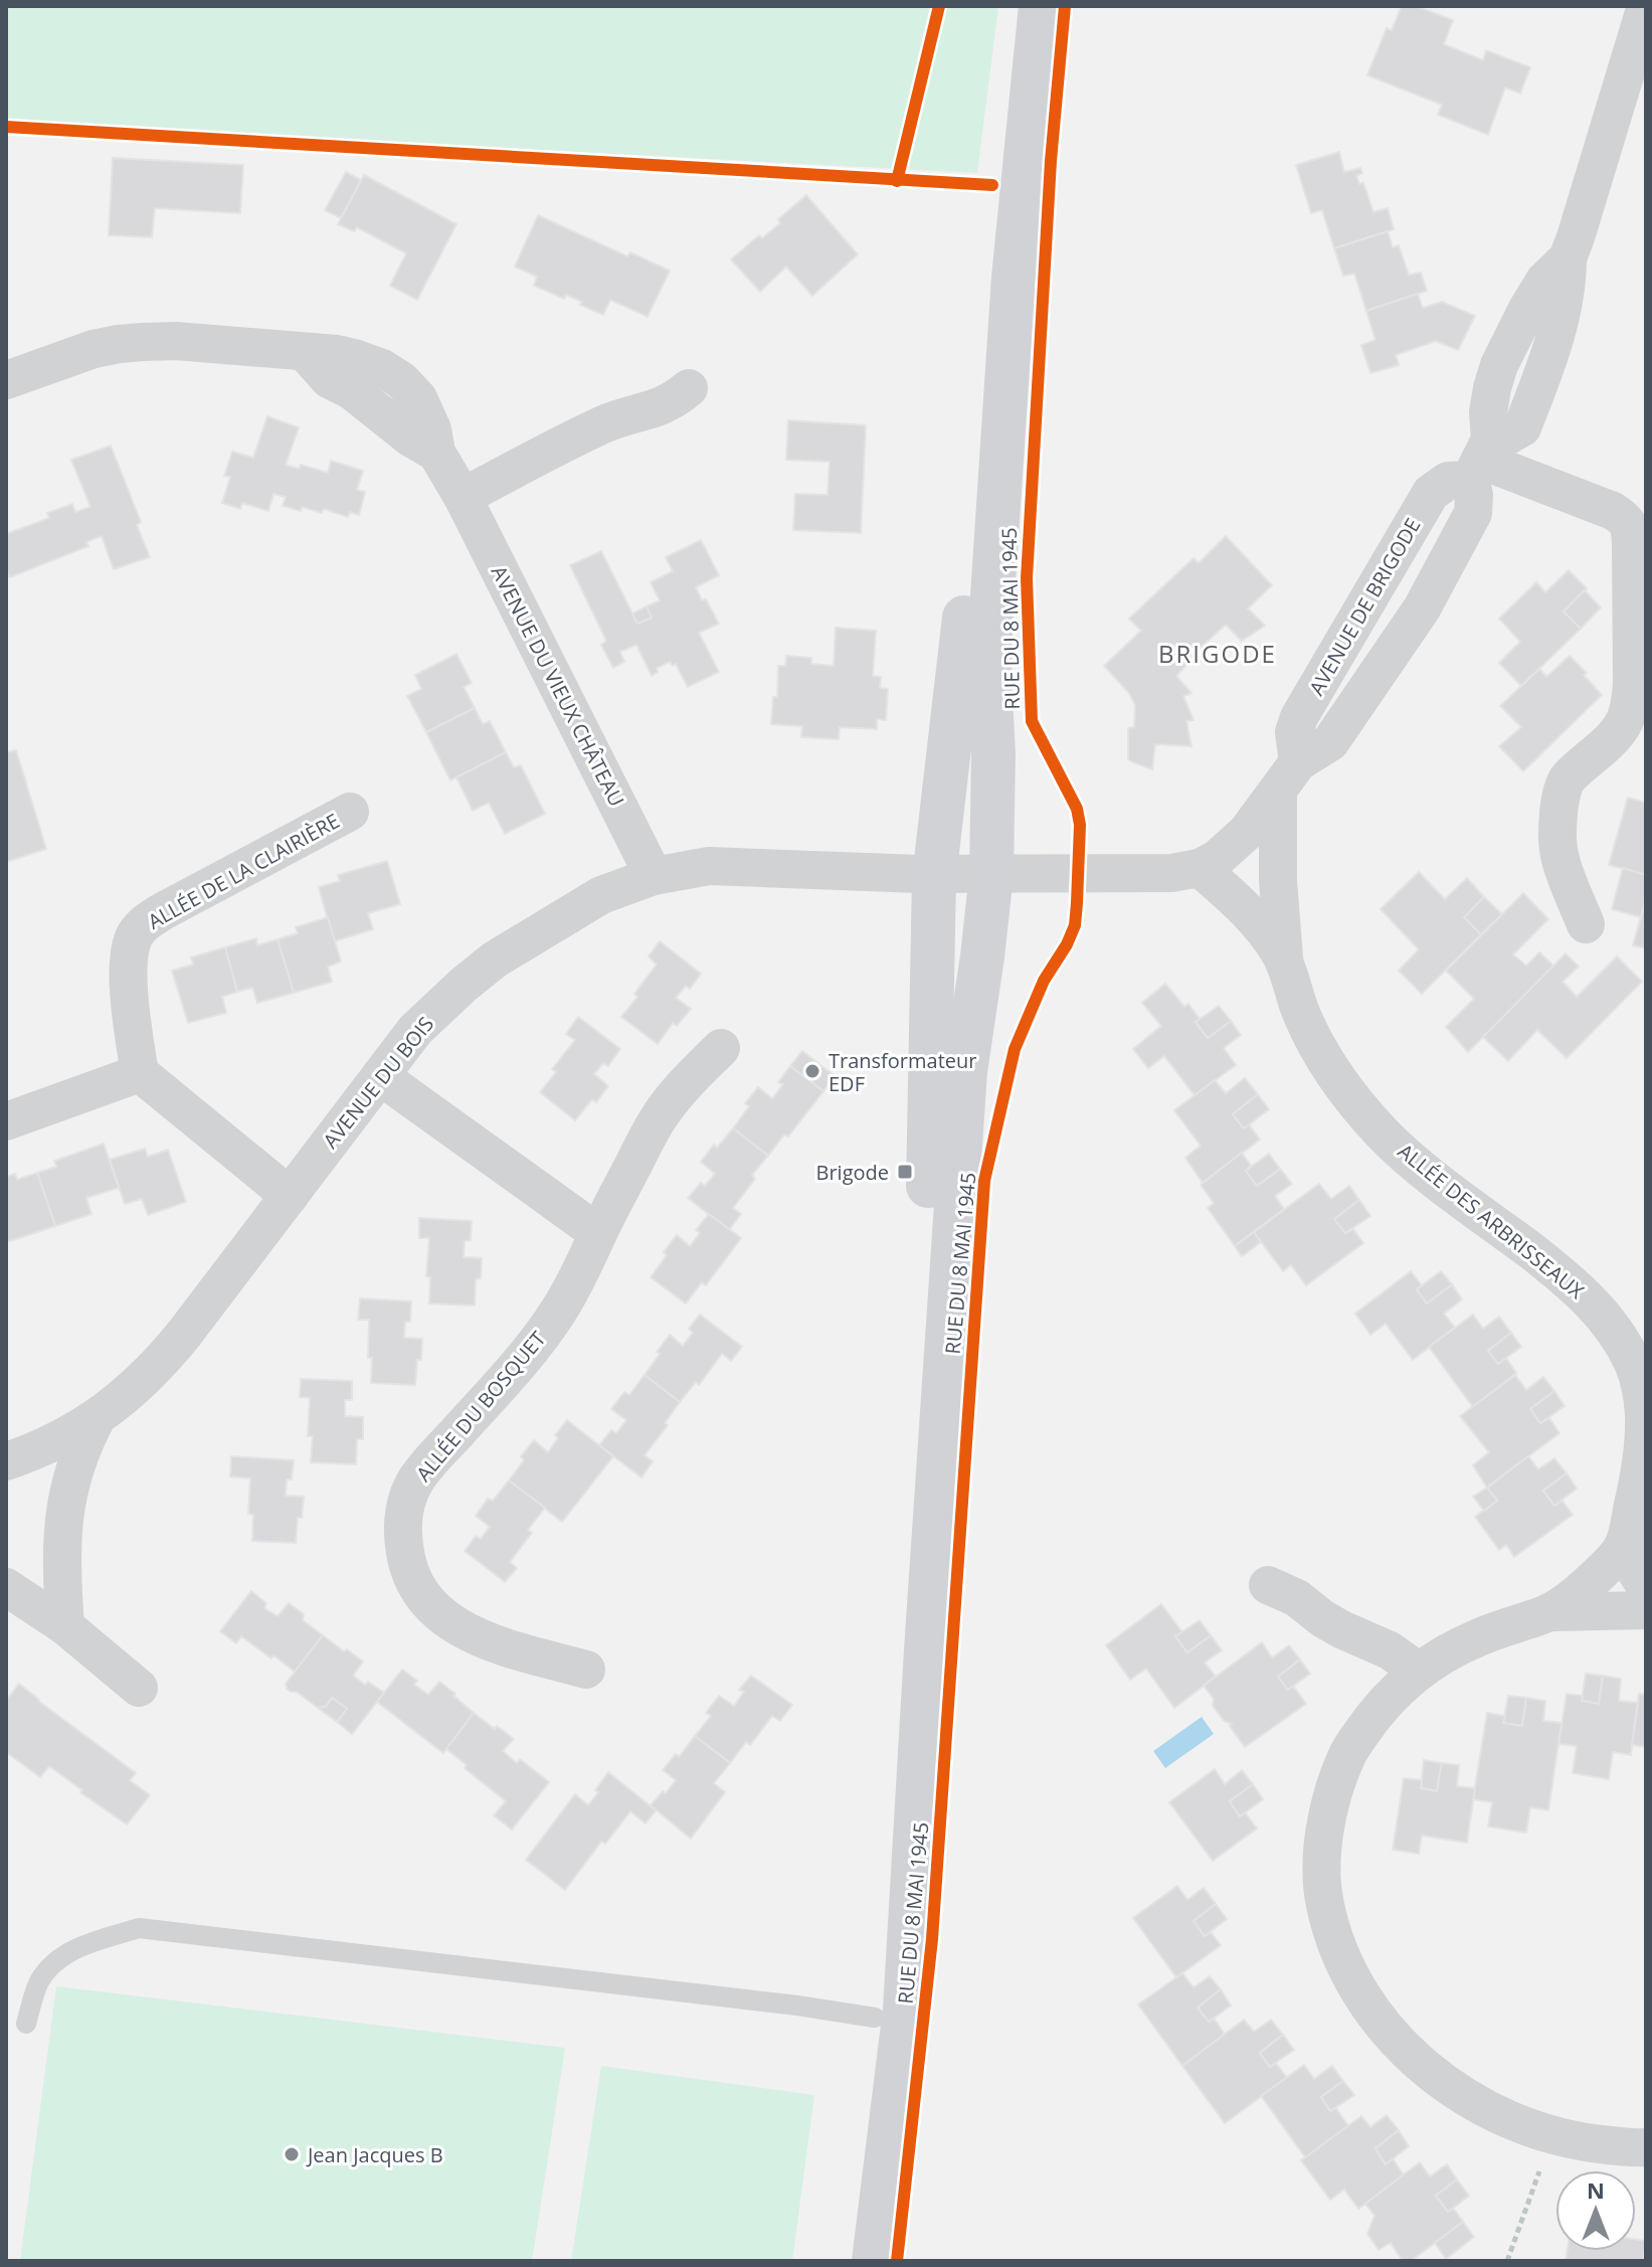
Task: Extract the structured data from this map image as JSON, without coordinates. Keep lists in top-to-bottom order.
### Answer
{
  "streets": {
    "main road": ["RUE DU 8 MAI 1945"],
    "street": [
      "AVENUE DE BRIGODE",
      "AVENUE DU VIEUX CHÂTEAU",
      "ALLÉE DE LA CLAIRIÈRE",
      "AVENUE DU BOIS",
      "ALLÉE DES ARBRISSEAUX",
      "ALLÉE DU BOSQUET"
    ]
  },
  "crossings": [
    ["AVENUE DE BRIGODE", "RUE DU 8 MAI 1945"],
    ["AVENUE DE BRIGODE", "ALLÉE DES ARBRISSEAUX"],
    ["RUE DU 8 MAI 1945", "AVENUE DU BOIS"],
    ["AVENUE DU VIEUX CHÂTEAU", "AVENUE DU BOIS"]
  ],
  "districts": ["BRIGODE"],
  "places": {
    "other": ["Transformateur EDF", "Jean Jacques B"],
    "transit": ["Brigode"]
  },
  "north": "top"
}
